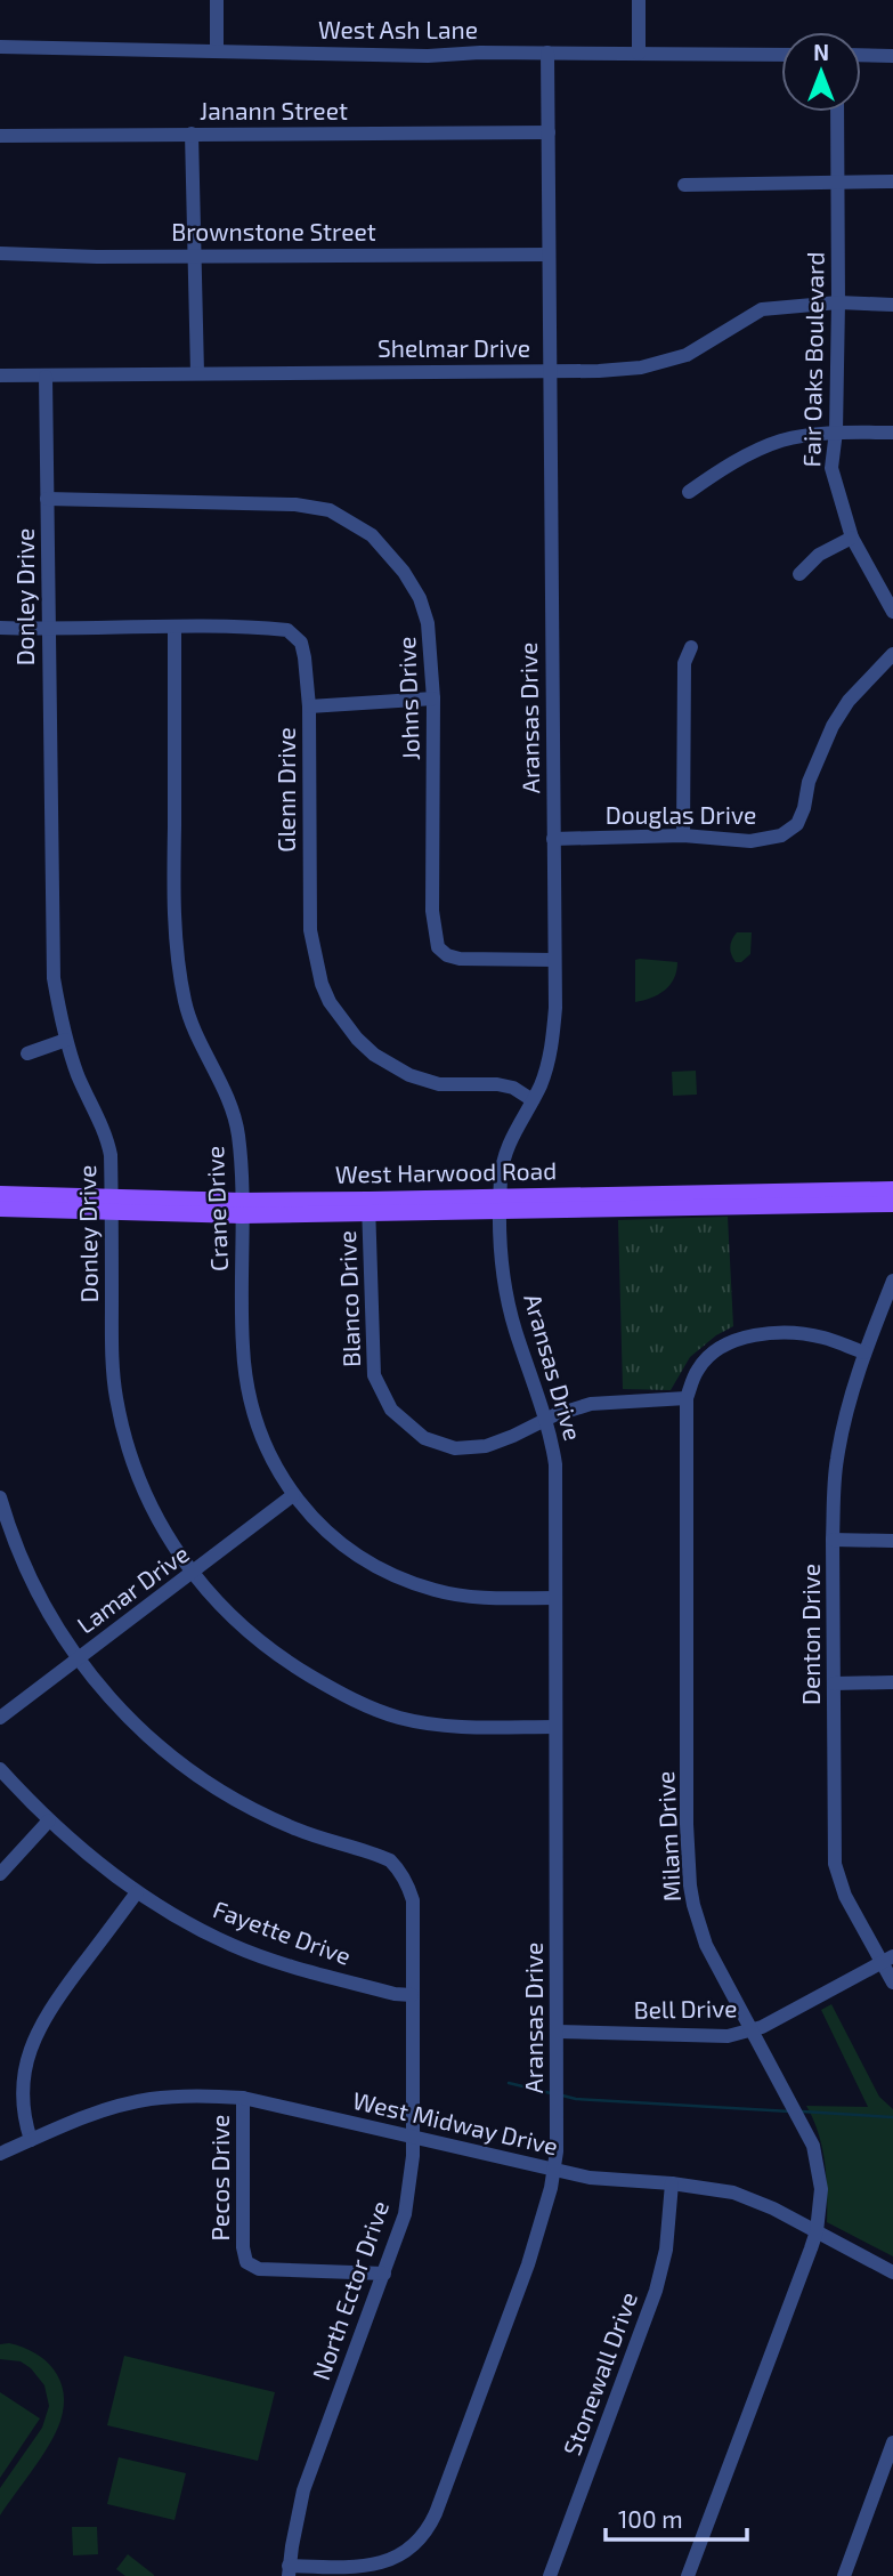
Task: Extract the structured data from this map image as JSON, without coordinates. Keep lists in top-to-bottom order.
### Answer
{
  "streets": {
    "main road": ["West Harwood Road"],
    "street": [
      "West Ash Lane",
      "Janann Street",
      "Brownstone Street",
      "Shelmar Drive",
      "Fair Oaks Boulevard",
      "Donley Drive",
      "Johns Drive",
      "Aransas Drive",
      "Glenn Drive",
      "Douglas Drive",
      "Crane Drive",
      "Blanco Drive",
      "Lamar Drive",
      "Denton Drive",
      "Milam Drive",
      "Fayette Drive",
      "Bell Drive",
      "West Midway Drive",
      "Pecos Drive",
      "North Ector Drive",
      "Stonewall Drive"
    ]
  },
  "crossings": [
    ["West Ash Lane", "Aransas Drive"],
    ["Janann Street", "Aransas Drive"],
    ["Brownstone Street", "Aransas Drive"],
    ["Shelmar Drive", "Fair Oaks Boulevard"],
    ["Shelmar Drive", "Donley Drive"],
    ["Shelmar Drive", "Aransas Drive"],
    ["Donley Drive", "Johns Drive"],
    ["Donley Drive", "Aransas Drive"],
    ["Donley Drive", "Glenn Drive"],
    ["Donley Drive", "West Harwood Road"],
    ["Donley Drive", "Lamar Drive"],
    ["Johns Drive", "Aransas Drive"],
    ["Aransas Drive", "Glenn Drive"],
    ["Aransas Drive", "Douglas Drive"],
    ["Aransas Drive", "West Harwood Road"],
    ["Aransas Drive", "Crane Drive"],
    ["Aransas Drive", "Blanco Drive"],
    ["Aransas Drive", "Bell Drive"],
    ["Aransas Drive", "West Midway Drive"],
    ["Aransas Drive", "North Ector Drive"],
    ["Glenn Drive", "Crane Drive"],
    ["West Harwood Road", "Crane Drive"],
    ["West Harwood Road", "Blanco Drive"],
    ["Crane Drive", "Lamar Drive"],
    ["Blanco Drive", "Milam Drive"],
    ["Lamar Drive", "North Ector Drive"],
    ["Denton Drive", "Milam Drive"],
    ["Denton Drive", "Bell Drive"],
    ["Milam Drive", "Bell Drive"],
    ["Milam Drive", "West Midway Drive"],
    ["Fayette Drive", "North Ector Drive"],
    ["West Midway Drive", "Pecos Drive"],
    ["West Midway Drive", "North Ector Drive"],
    ["West Midway Drive", "Stonewall Drive"],
    ["Pecos Drive", "North Ector Drive"]
  ],
  "scale_bar": "100 m",
  "north": "top"
}
